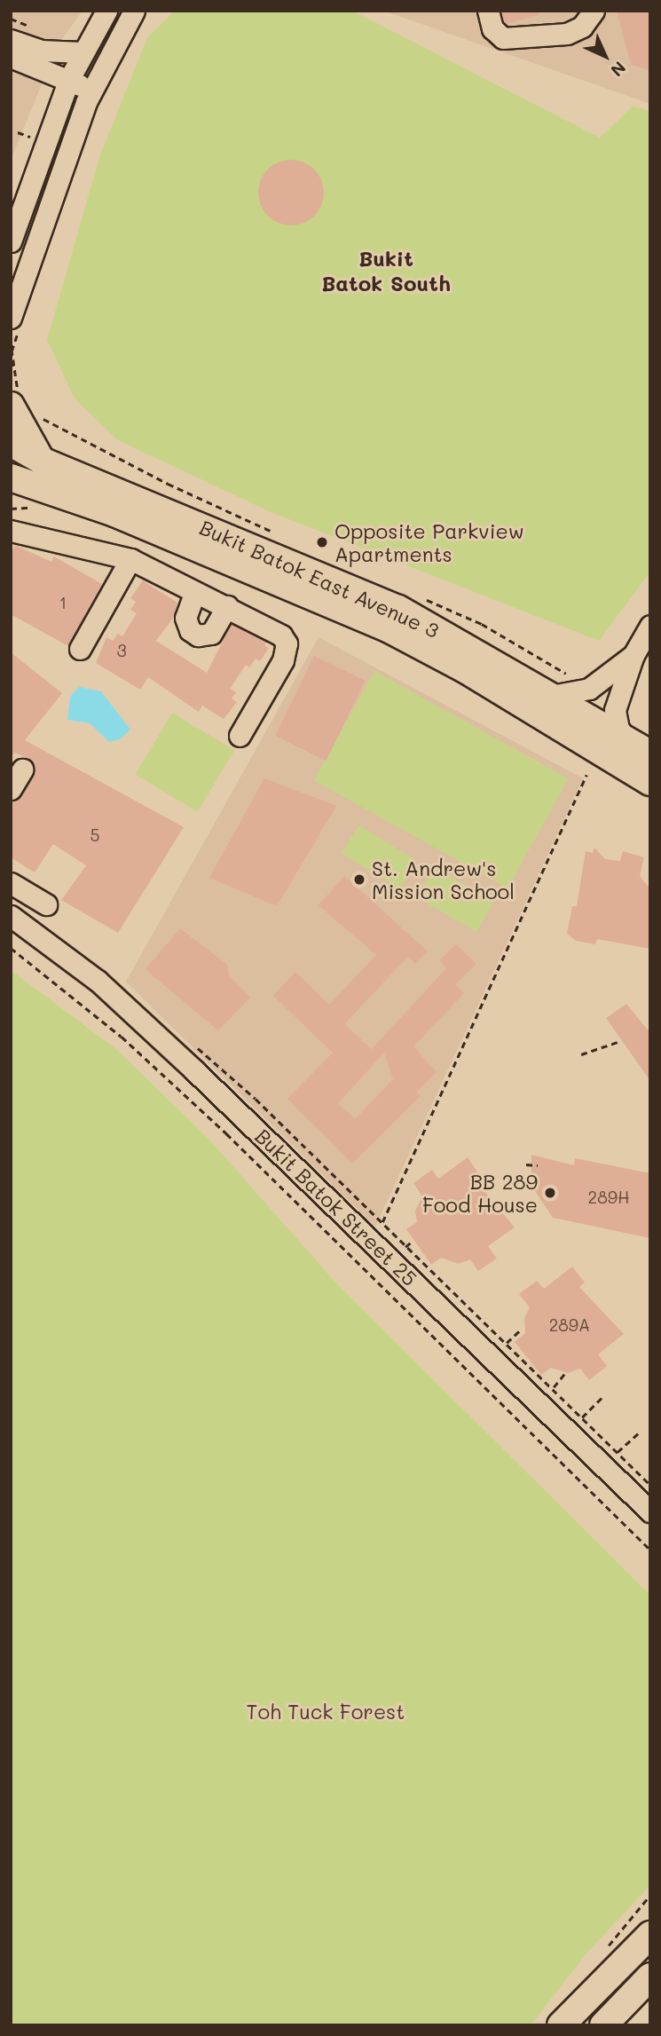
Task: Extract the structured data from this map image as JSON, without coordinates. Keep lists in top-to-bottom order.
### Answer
{
  "streets": {
    "main road": ["Bukit Batok East Avenue 3"],
    "street": ["Bukit Batok Street 25"]
  },
  "districts": ["Bukit Batok South"],
  "parks": ["Toh Tuck Forest"],
  "places": ["Opposite Parkview Apartments", "St. Andrew's Mission School", "BB 289 Food House"],
  "house_numbers": [
    "1",
    "3",
    "5",
    "289H",
    "289A"
  ],
  "north": "bottom right"
}
